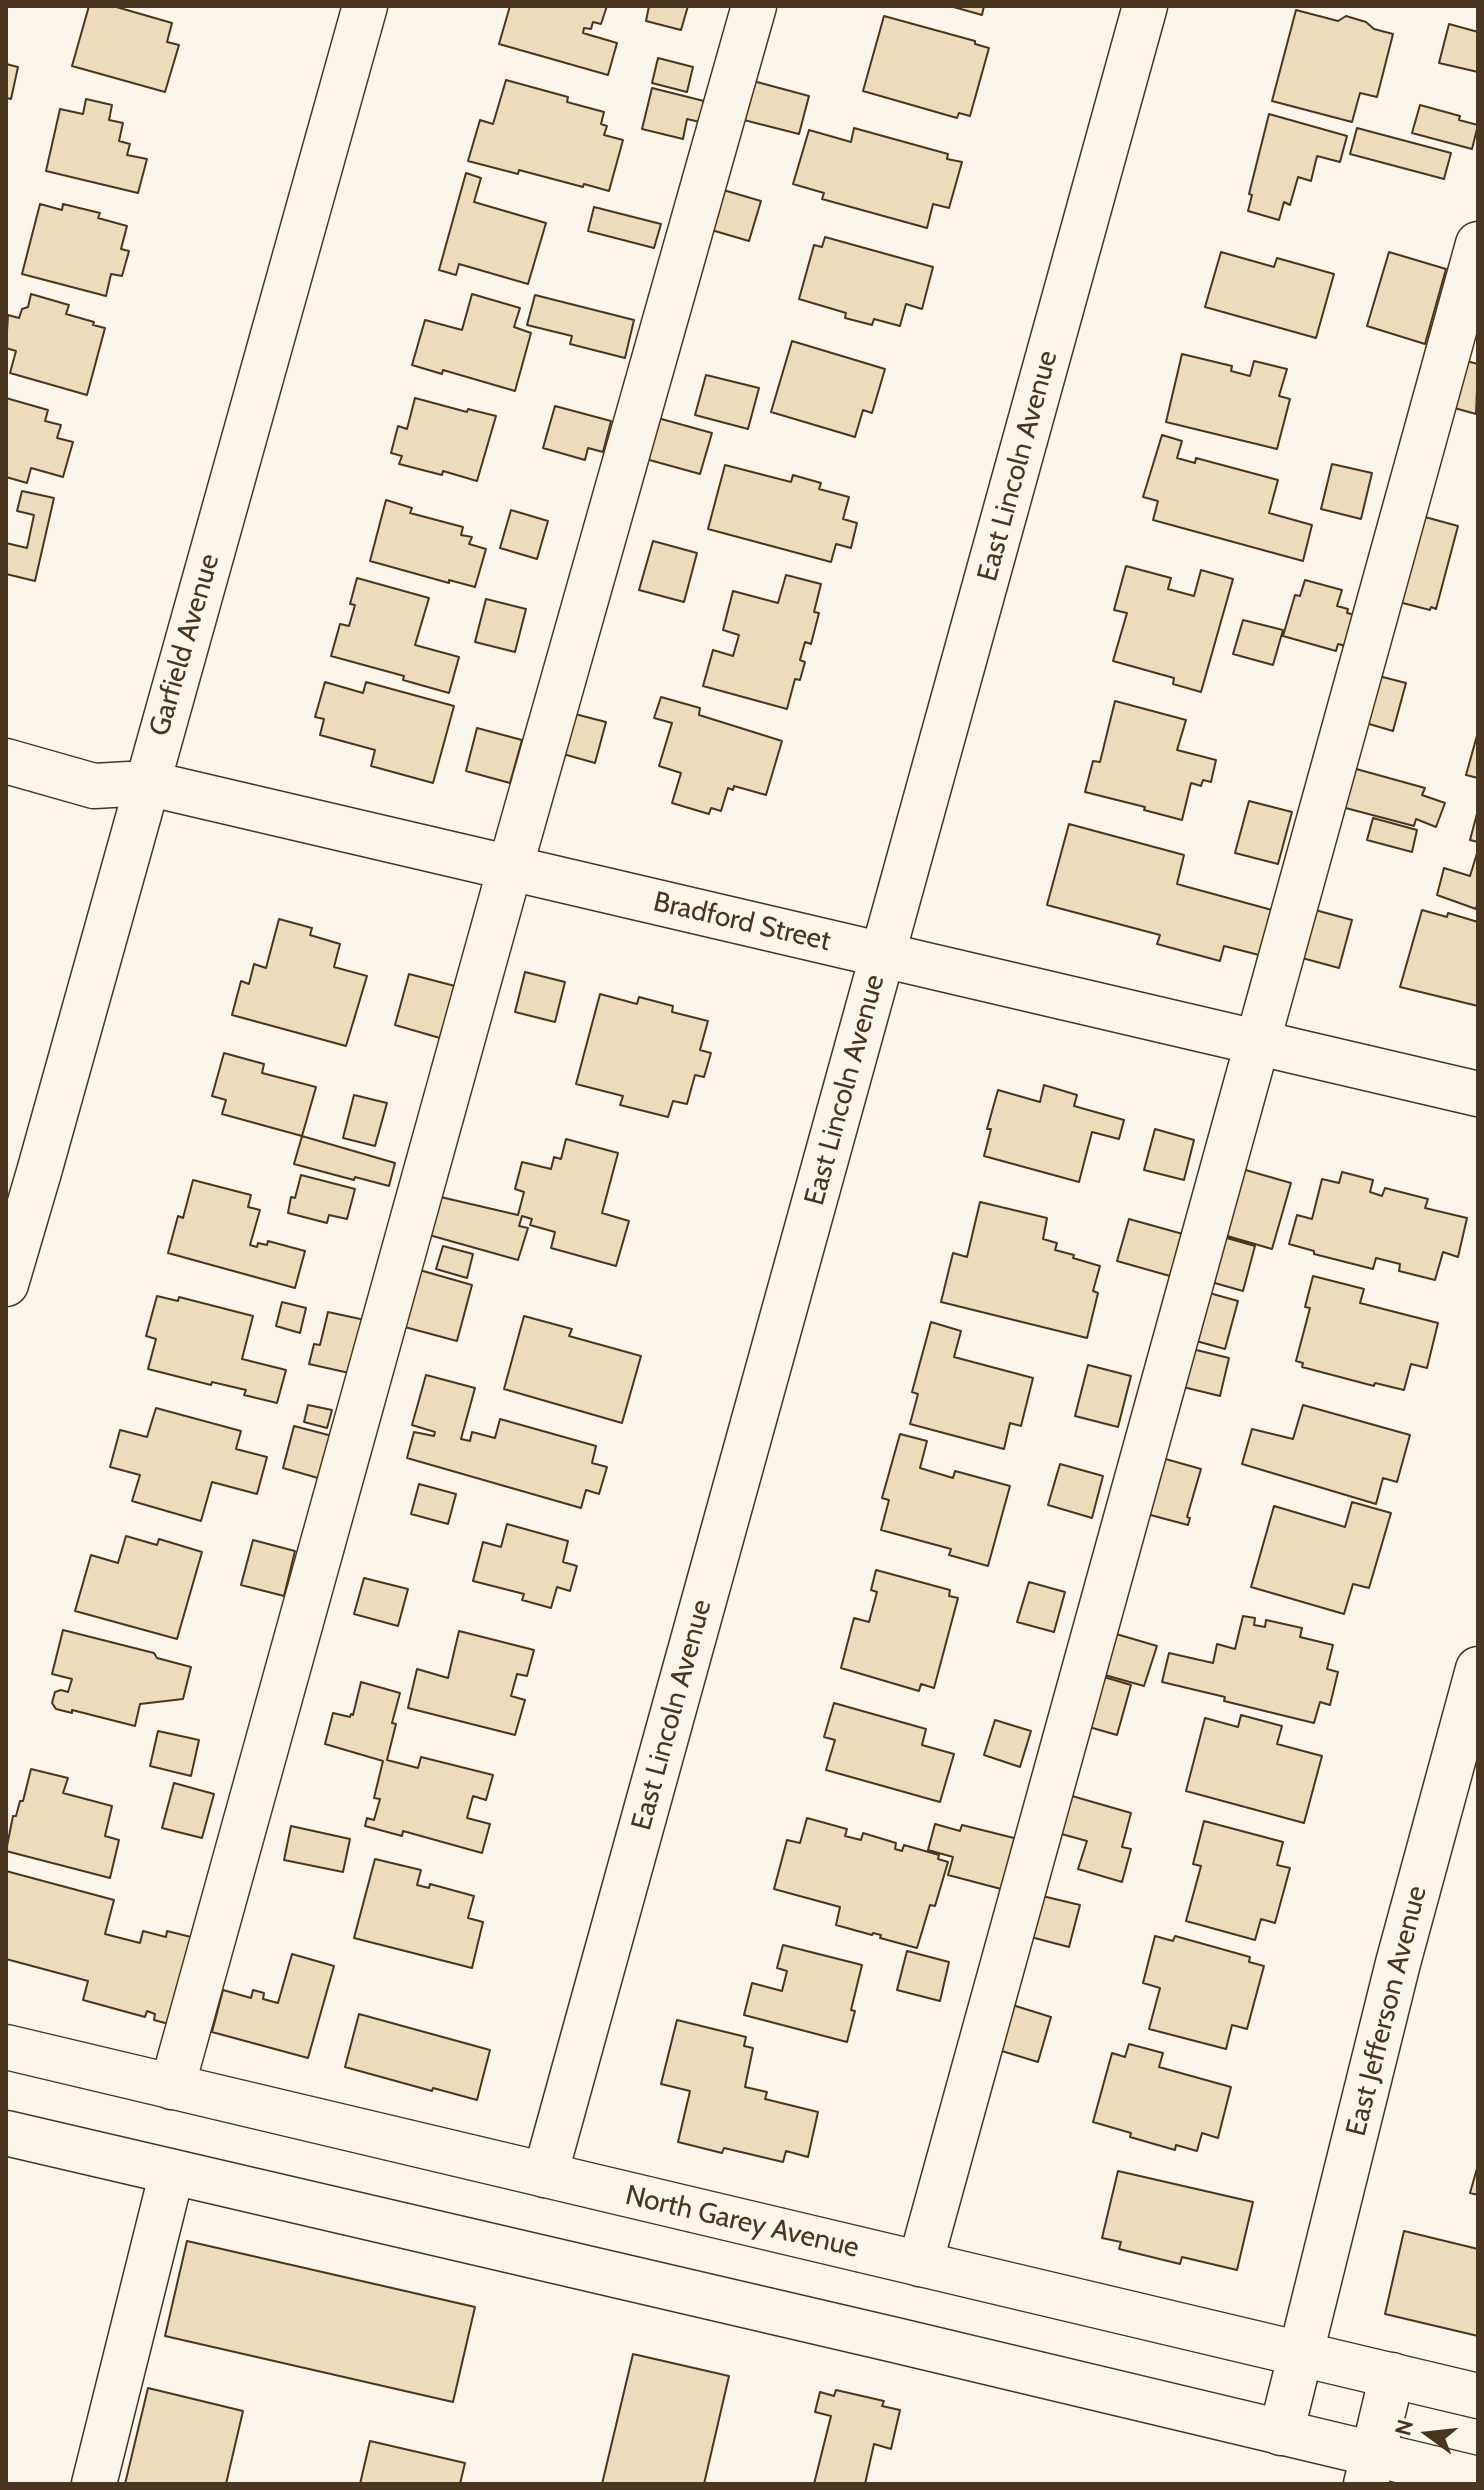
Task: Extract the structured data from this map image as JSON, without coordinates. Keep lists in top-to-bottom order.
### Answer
{
  "streets": {
    "street": [
      "East Lincoln Avenue",
      "Garfield Avenue",
      "Bradford Street",
      "East Jefferson Avenue",
      "North Garey Avenue"
    ]
  },
  "crossings": [
    ["East Lincoln Avenue", "Bradford Street"],
    ["East Lincoln Avenue", "North Garey Avenue"],
    ["Garfield Avenue", "Bradford Street"],
    ["East Jefferson Avenue", "North Garey Avenue"]
  ],
  "north": "left"
}
